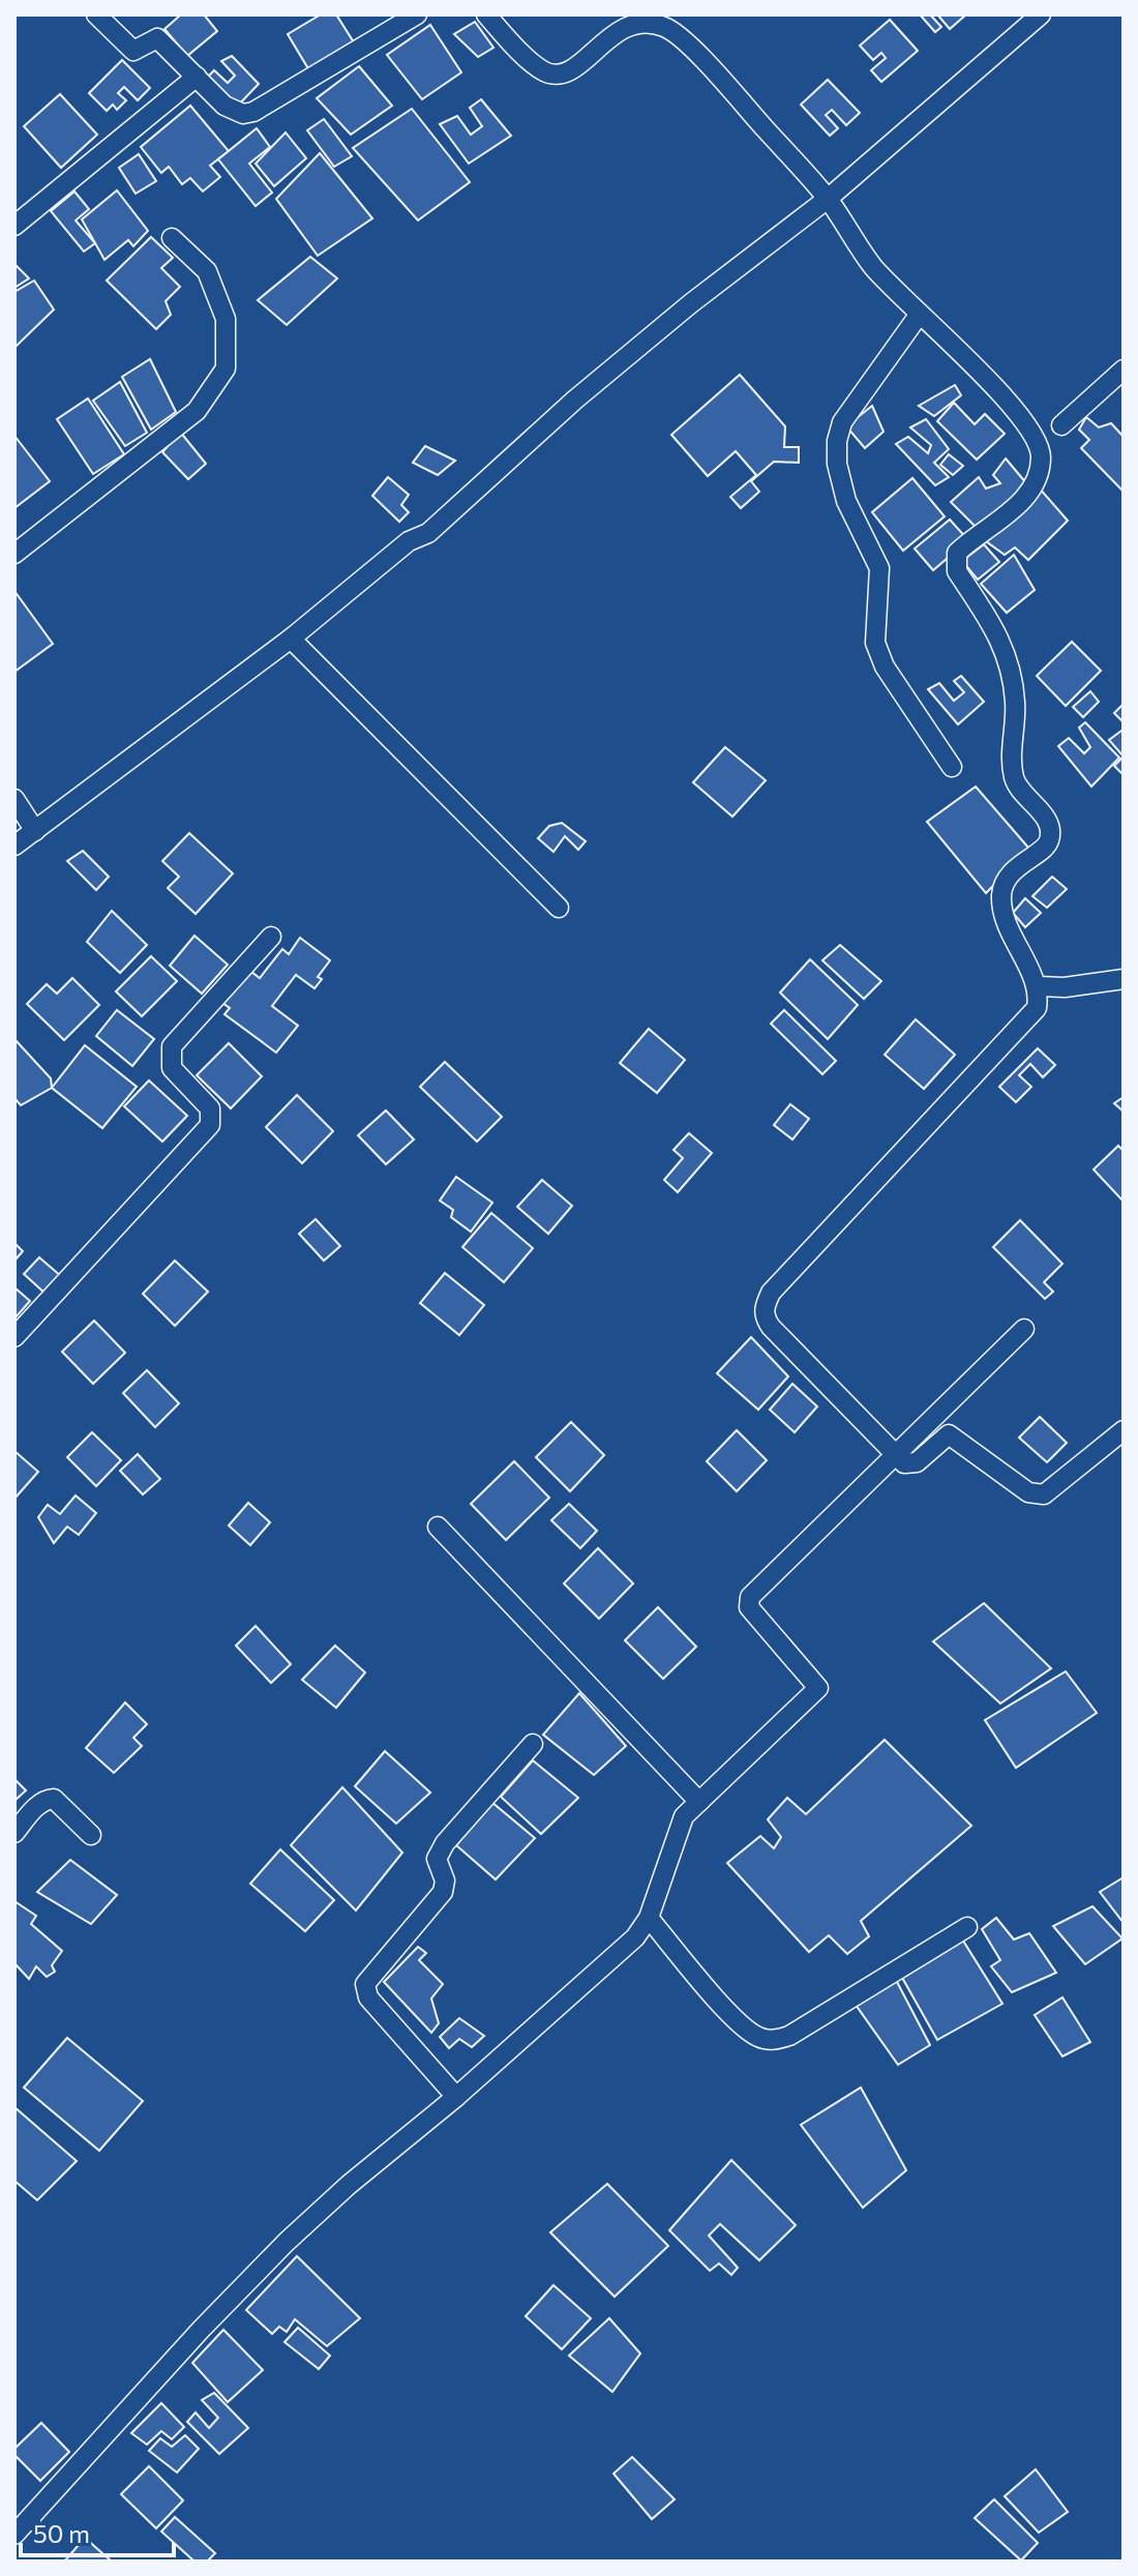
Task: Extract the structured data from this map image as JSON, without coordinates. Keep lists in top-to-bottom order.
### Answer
{
  "scale_bar": "50 m"
}
